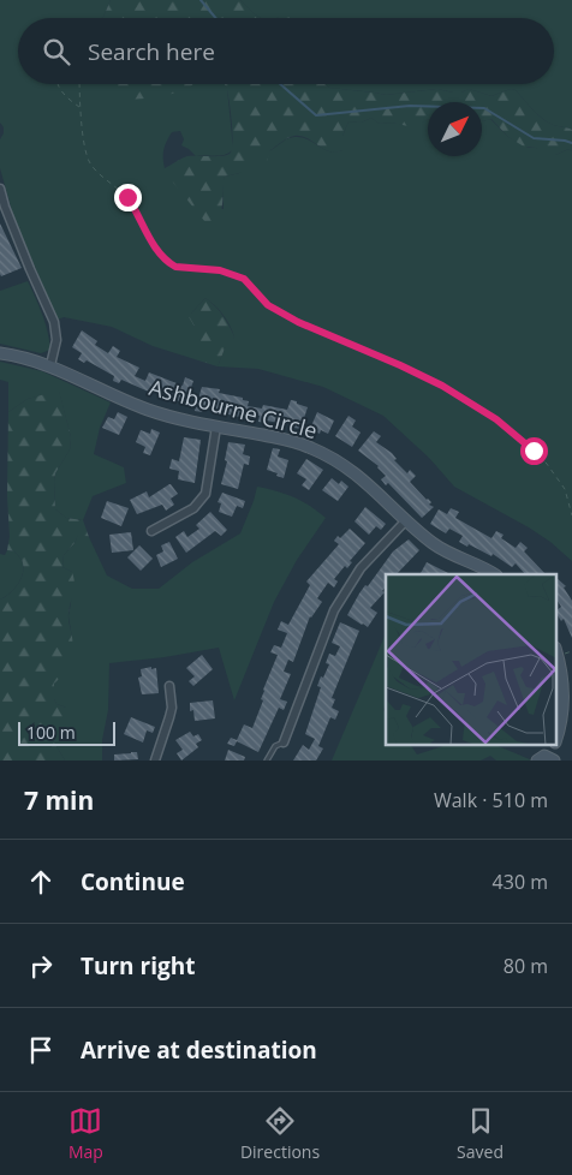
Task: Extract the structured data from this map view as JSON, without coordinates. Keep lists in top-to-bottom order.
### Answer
{
  "streets": {
    "street": ["Ashbourne Circle"]
  },
  "scale_bar": "100 m",
  "north": "top right",
  "page": {
    "search": "Search here",
    "scale": "100 m",
    "heading": ["7 min", "Walk · 510 m"],
    "list": [
      ["Continue", "430 m"],
      ["Turn right", "80 m"],
      "Arrive at destination"
    ],
    "nav": ["Map", "Directions", "Saved"]
  }
}
